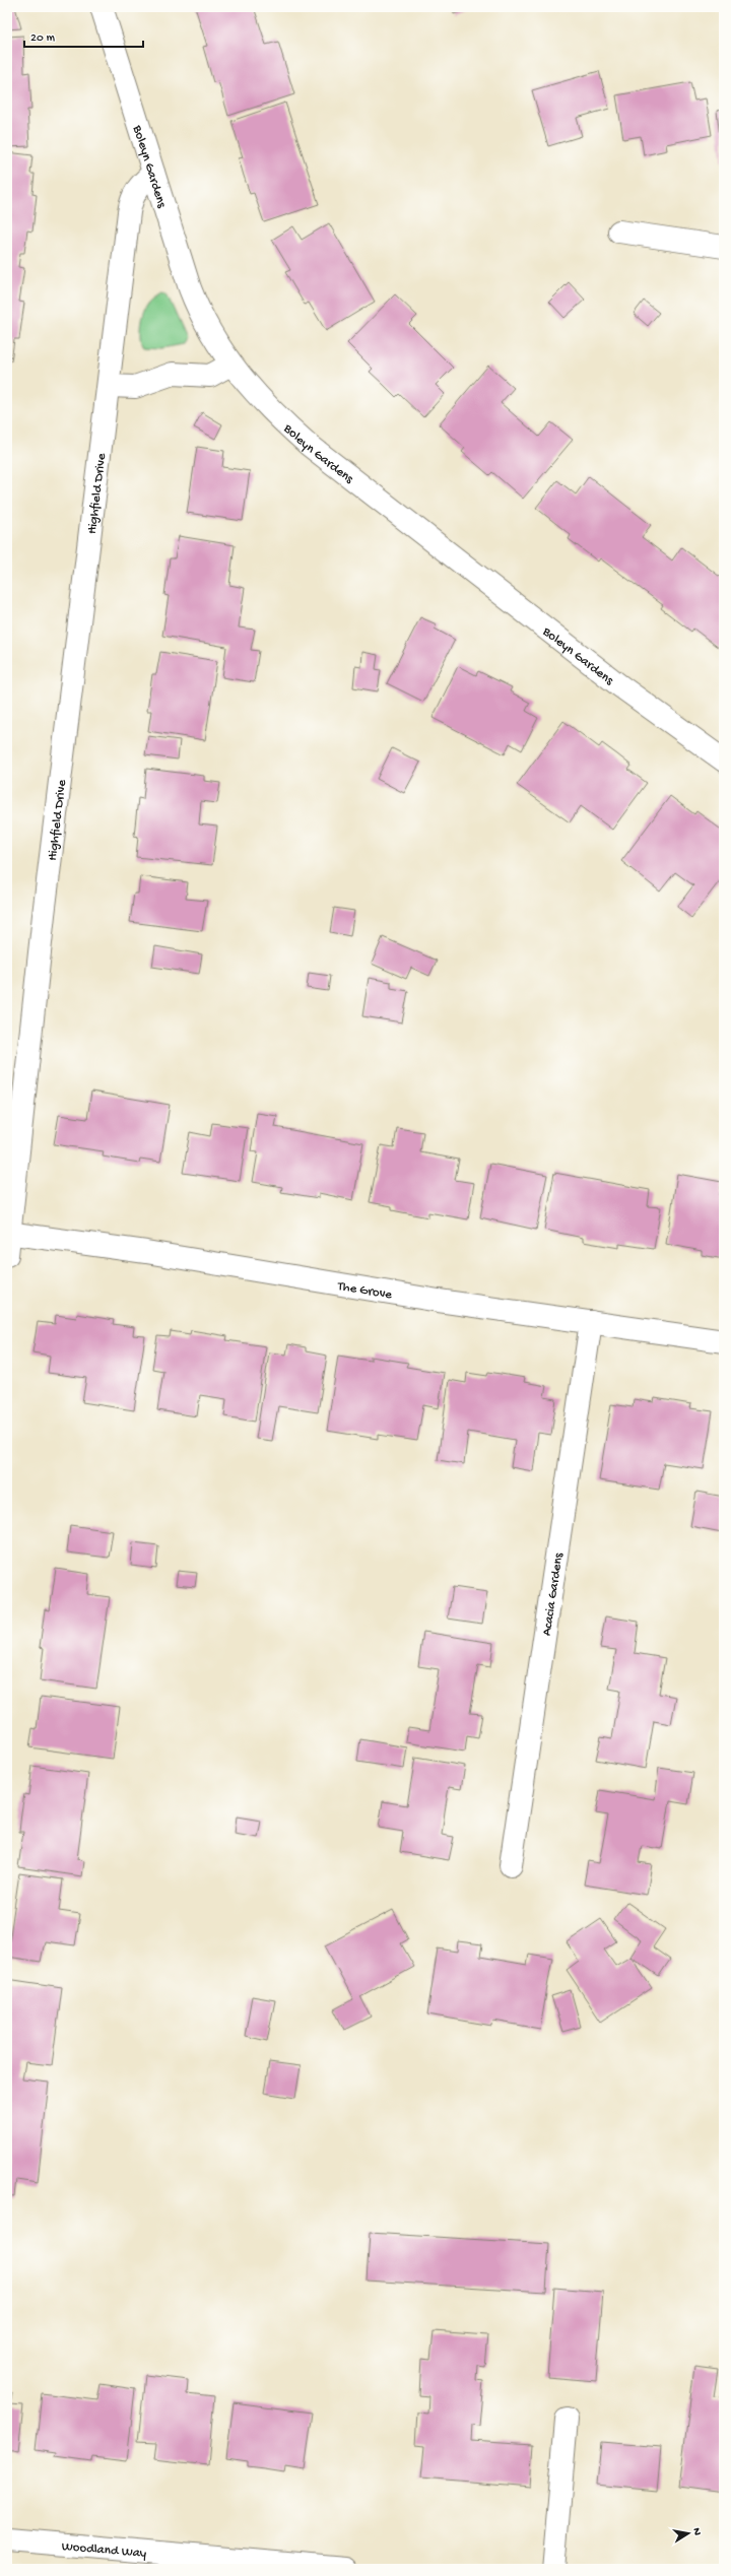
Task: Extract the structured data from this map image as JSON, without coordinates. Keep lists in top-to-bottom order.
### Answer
{
  "streets": {
    "street": [
      "Boleyn Gardens",
      "Highfield Drive",
      "The Grove",
      "Acacia Gardens",
      "Woodland Way"
    ]
  },
  "crossings": [
    ["Boleyn Gardens", "Highfield Drive"],
    ["Highfield Drive", "The Grove"],
    ["The Grove", "Acacia Gardens"]
  ],
  "scale_bar": "20 m",
  "north": "right"
}
